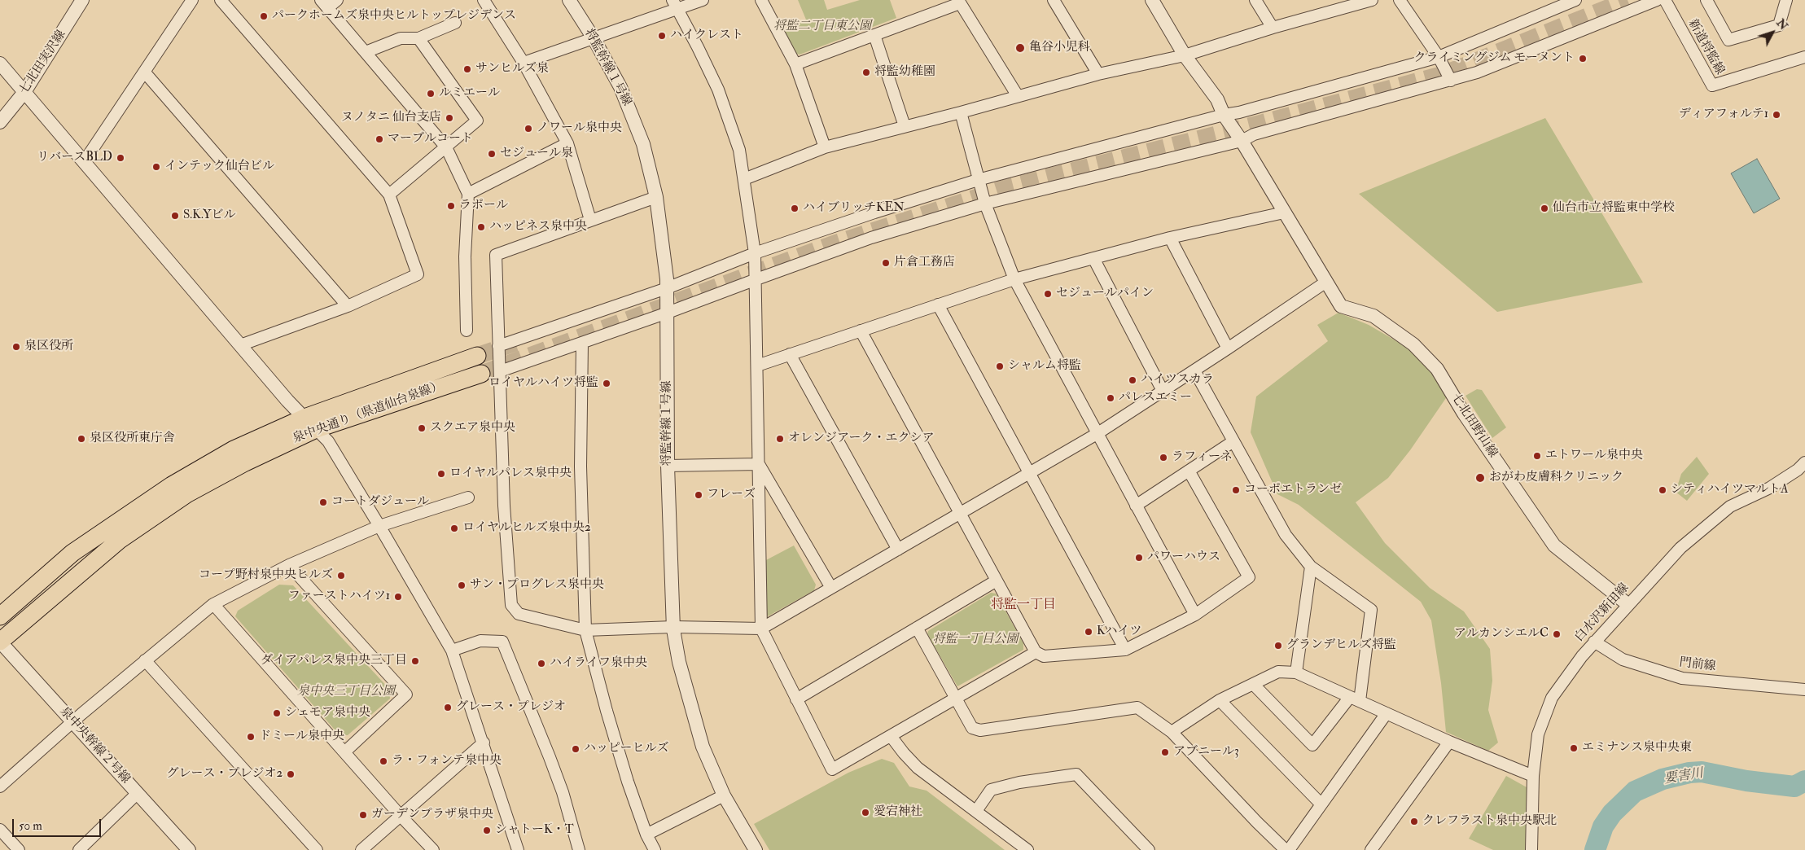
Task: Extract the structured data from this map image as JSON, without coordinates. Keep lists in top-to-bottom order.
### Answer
{
  "streets": {
    "main road": ["泉中央通り（県道仙台泉線）"],
    "street": [
      "新道将監線",
      "七北田実沢線",
      "将監幹線１号線",
      "七北田野山線",
      "白水沢新田線",
      "門前線",
      "泉中央幹線２号線"
    ]
  },
  "crossings": [
    ["泉中央通り（県道仙台泉線）", "泉中央幹線２号線"],
    ["七北田野山線", "白水沢新田線"],
    ["白水沢新田線", "門前線"]
  ],
  "districts": ["将監一丁目"],
  "water": ["要害川"],
  "parks": ["将監二丁目東公園", "将監一丁目公園", "泉中央三丁目公園"],
  "places": [
    "パークホームズ泉中央ヒルトップレジデンス",
    "ハイクレスト",
    "亀谷小児科",
    "クライミングジム モーメント",
    "サンヒルズ泉",
    "将監幼稚園",
    "ルミエール",
    "ディアフォルテ1",
    "ヌノタニ 仙台支店",
    "ノワール泉中央",
    "マーブルコート",
    "セジュール泉",
    "リバースBLD",
    "インテック仙台ビル",
    "ラポール",
    "ハイブリッチKEN",
    "仙台市立将監東中学校",
    "S.K.Yビル",
    "ハッピネス泉中央",
    "片倉工務店",
    "セジュールパイン",
    "泉区役所",
    "シャルム将監",
    "ハイツスカラ",
    "ロイヤルハイツ将監",
    "パレスエミー",
    "スクエア泉中央",
    "泉区役所東庁舎",
    "オレンジアーク・エクシア",
    "エトワール泉中央",
    "ラフィーネ",
    "ロイヤルパレス泉中央",
    "おがわ皮膚科クリニック",
    "コーポエトランゼ",
    "シティハイツマルトA",
    "フレーズ",
    "コートダジュール",
    "ロイヤルヒルズ泉中央2",
    "パワーハウス",
    "コープ野村泉中央ヒルズ",
    "サン・プログレス泉中央",
    "ファーストハイツ1",
    "Kハイツ",
    "アルカンシエルC",
    "グランデヒルズ将監",
    "ダイアパレス泉中央三丁目",
    "ハイライフ泉中央",
    "グレース・プレジオ",
    "シェモア泉中央",
    "ドミール泉中央",
    "エミナンス泉中央東",
    "ハッピーヒルズ",
    "アブニール3",
    "ラ・フォンテ泉中央",
    "グレース・プレジオ2",
    "愛宕神社",
    "ガーデンプラザ泉中央",
    "クレフラスト泉中央駅北",
    "シャトーK・T"
  ],
  "scale_bar": "50 m",
  "north": "top right"
}
